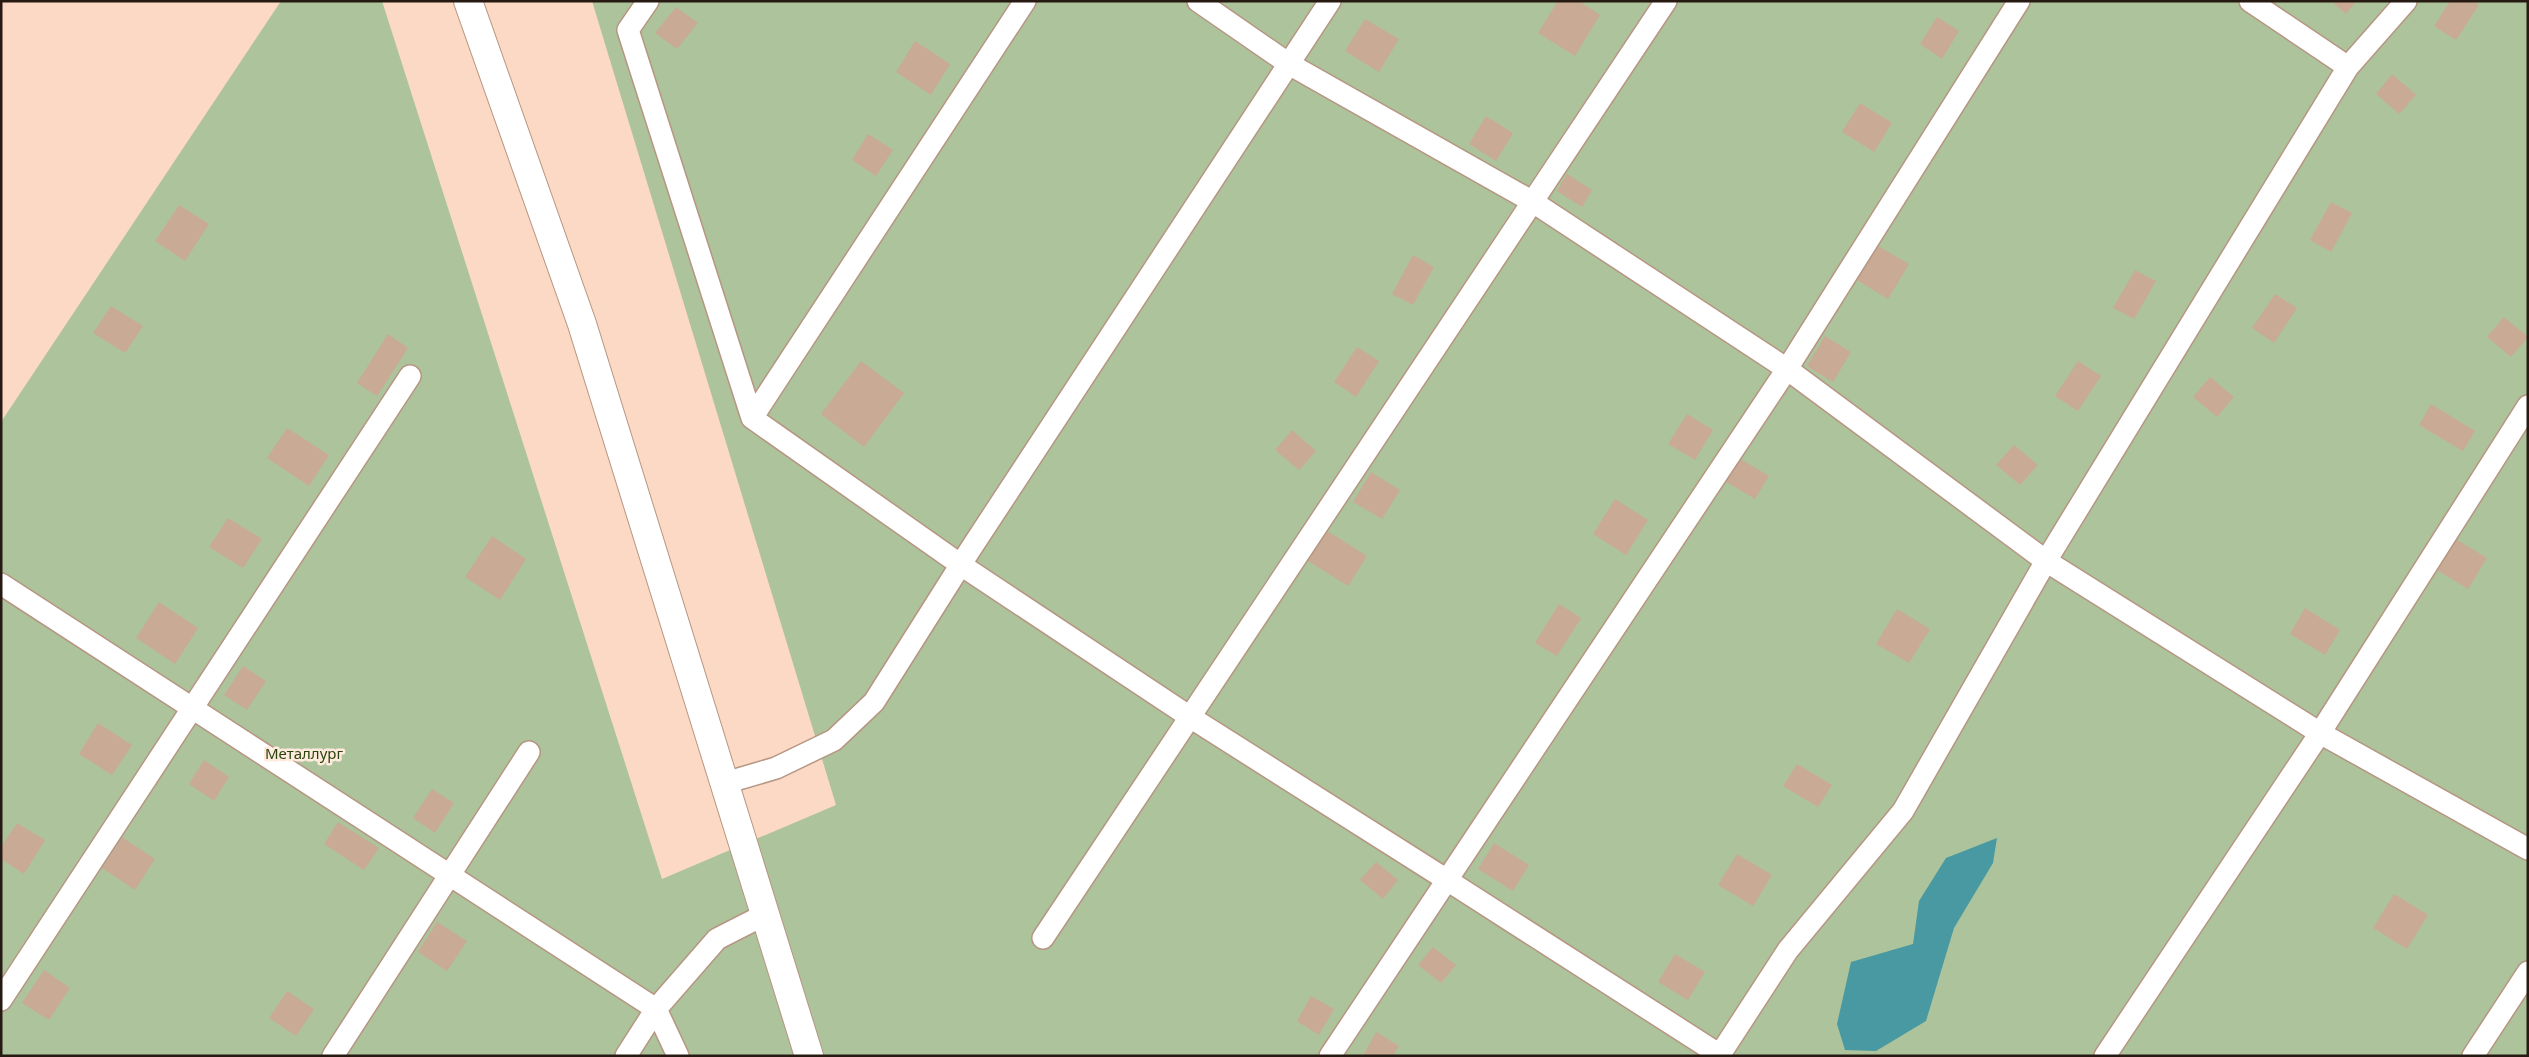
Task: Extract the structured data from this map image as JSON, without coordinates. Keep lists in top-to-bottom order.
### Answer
{
  "parks": ["Металлург"]
}
